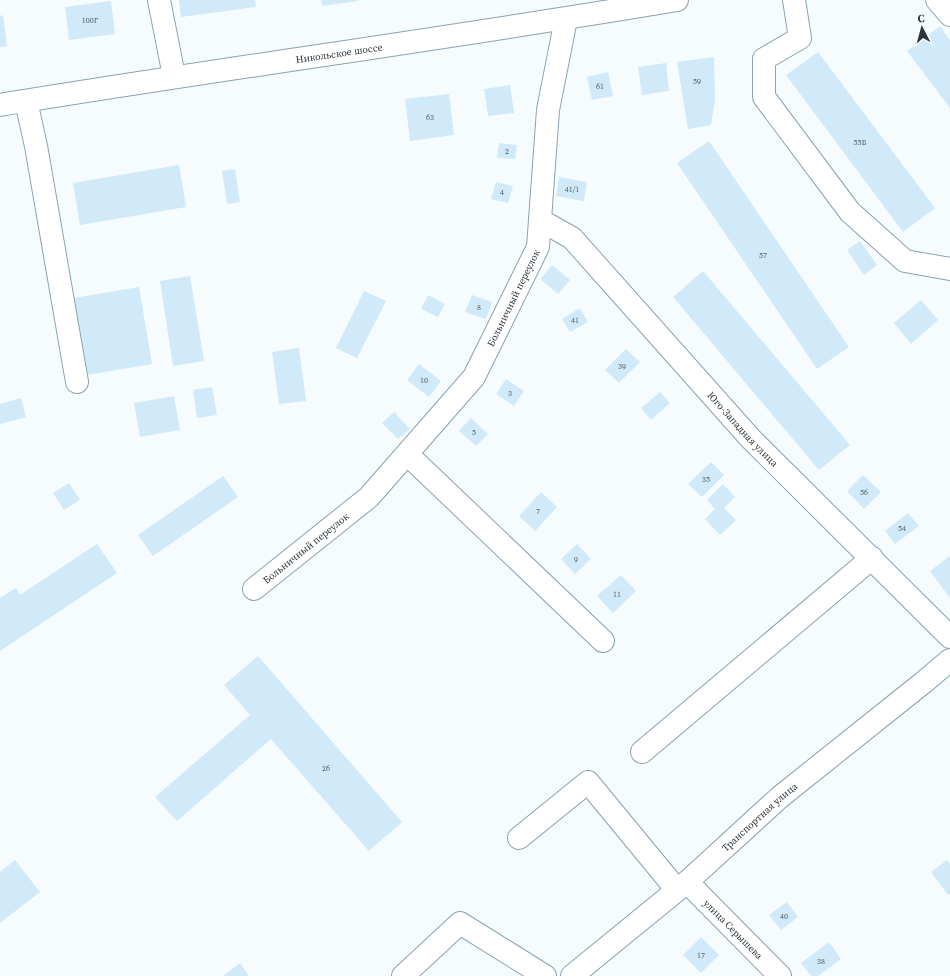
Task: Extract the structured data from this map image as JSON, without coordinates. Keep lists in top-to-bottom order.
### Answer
{
  "streets": {
    "street": [
      "Никольское шоссе",
      "Больничный переулок",
      "Юго-Западная улица",
      "Транспортная улица",
      "улица Серышева"
    ]
  },
  "crossings": [
    ["Никольское шоссе", "Больничный переулок"],
    ["Больничный переулок", "Юго-Западная улица"],
    ["Транспортная улица", "улица Серышева"]
  ],
  "house_numbers": [
    "100Г",
    "59",
    "61",
    "63",
    "55Б",
    "2",
    "41/1",
    "4",
    "57",
    "8",
    "41",
    "39",
    "10",
    "3",
    "5",
    "35",
    "56",
    "7",
    "54",
    "9",
    "11",
    "26",
    "40",
    "17",
    "38"
  ],
  "north": "top"
}
